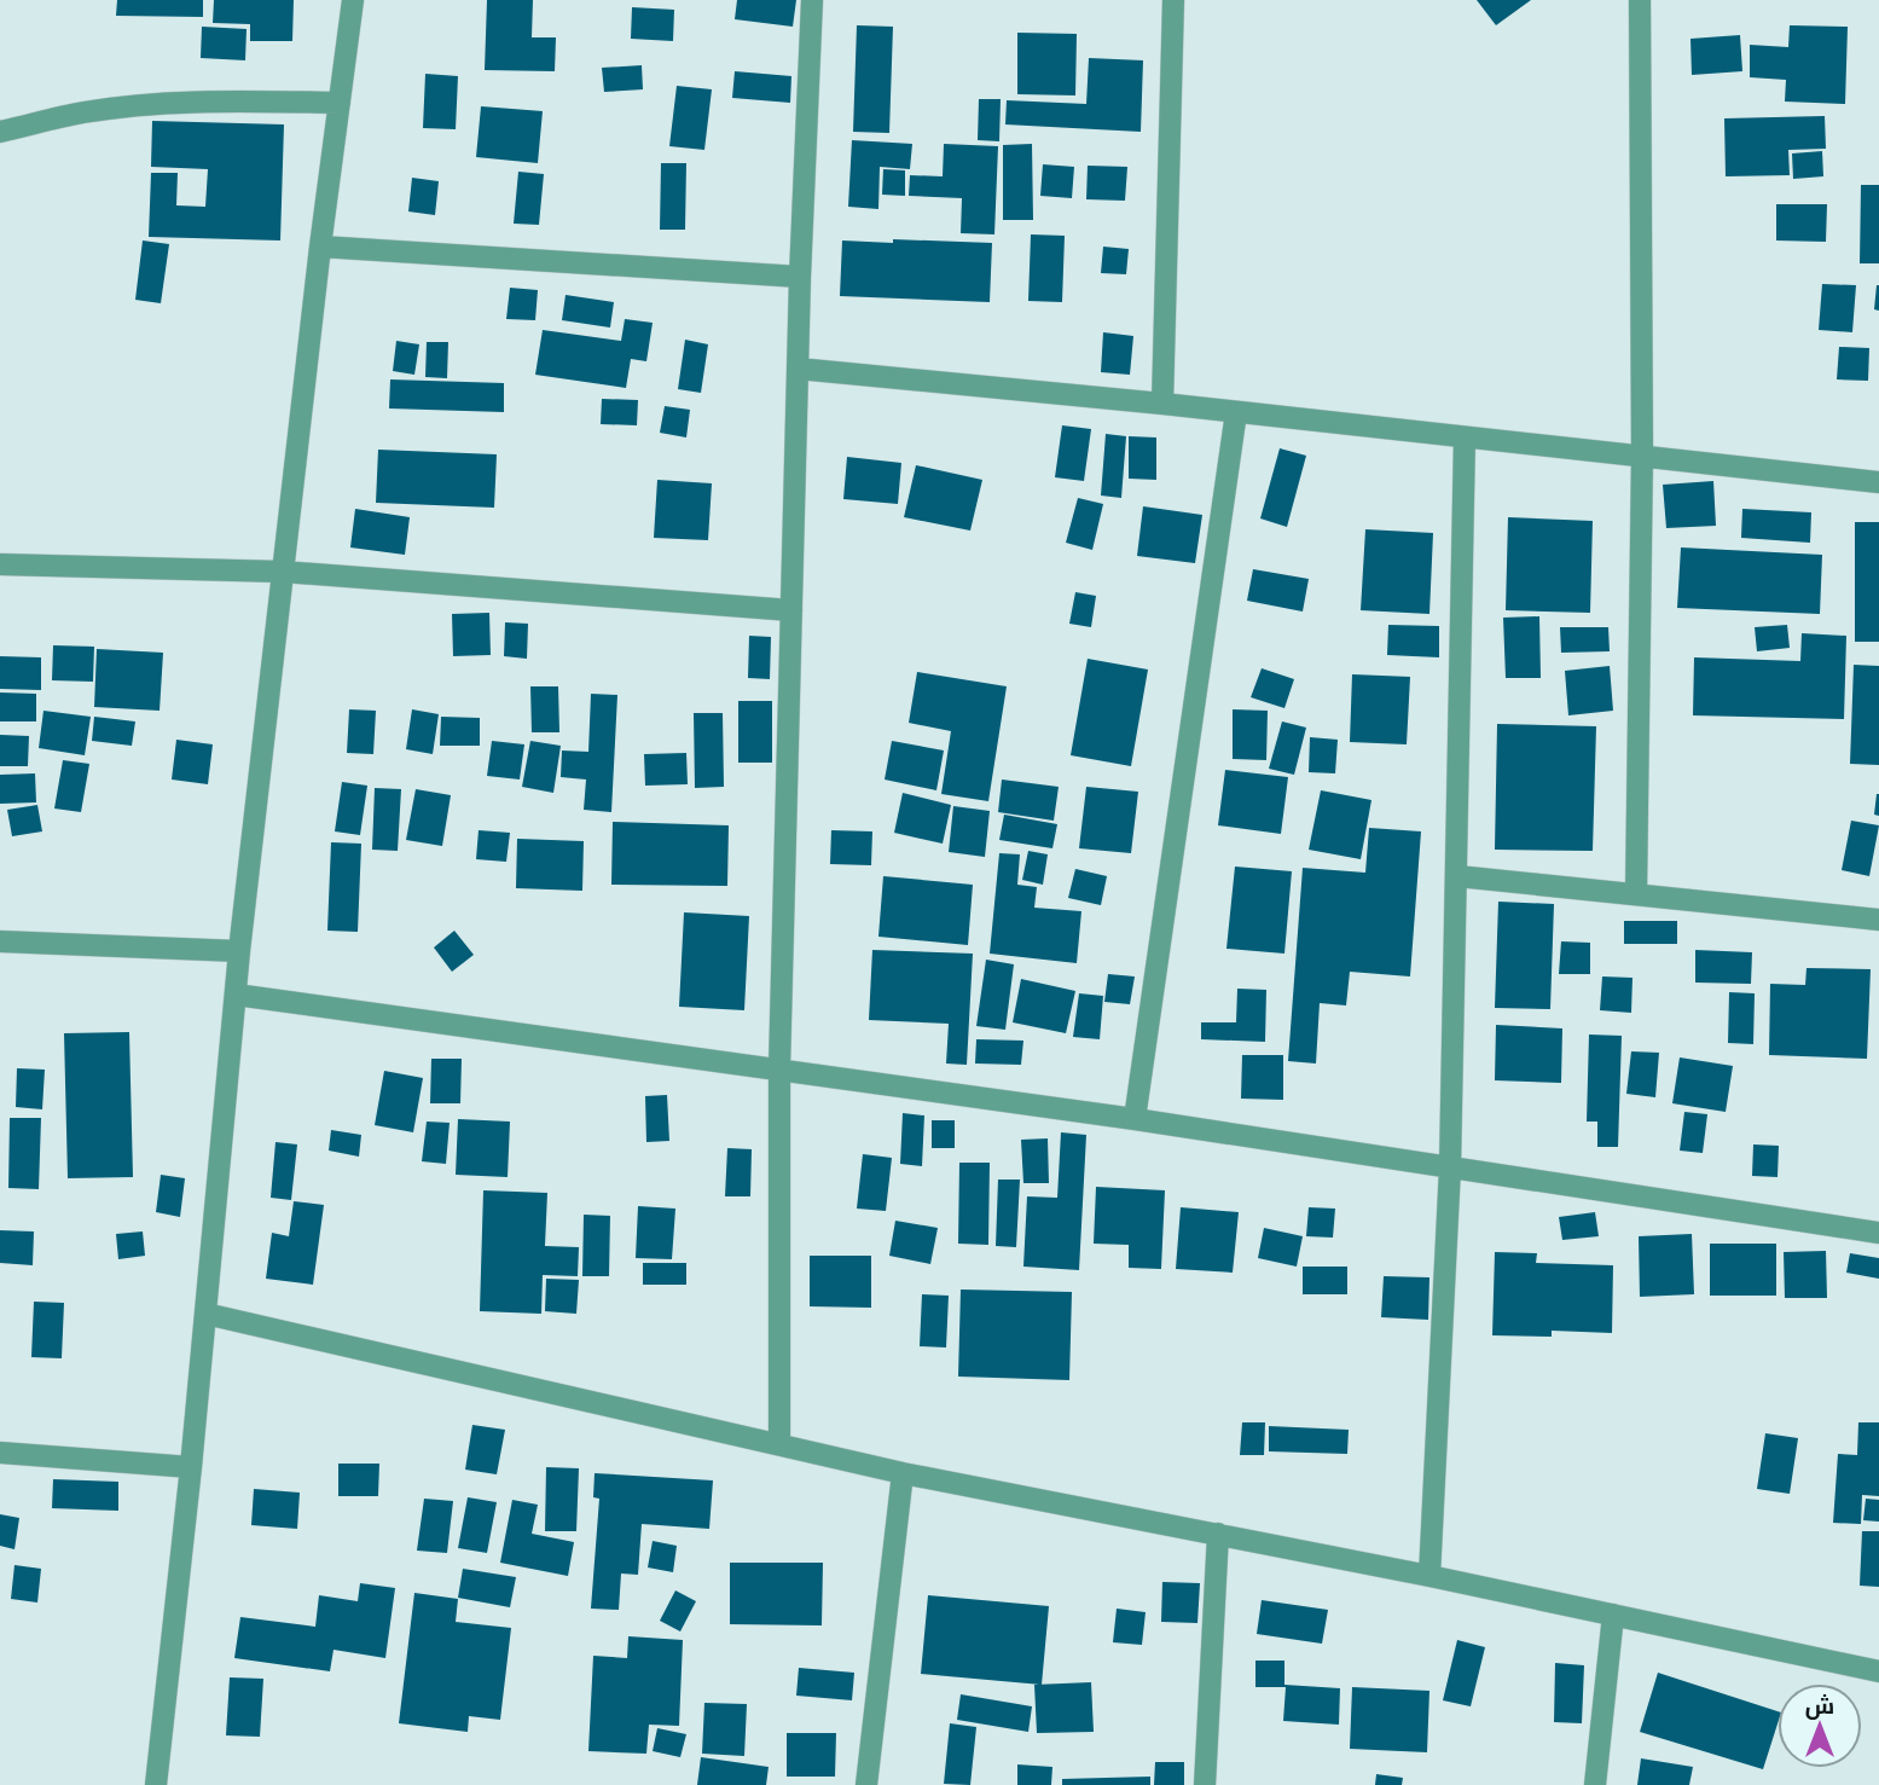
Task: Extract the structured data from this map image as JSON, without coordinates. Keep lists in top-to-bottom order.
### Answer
{
  "north": "top"
}
